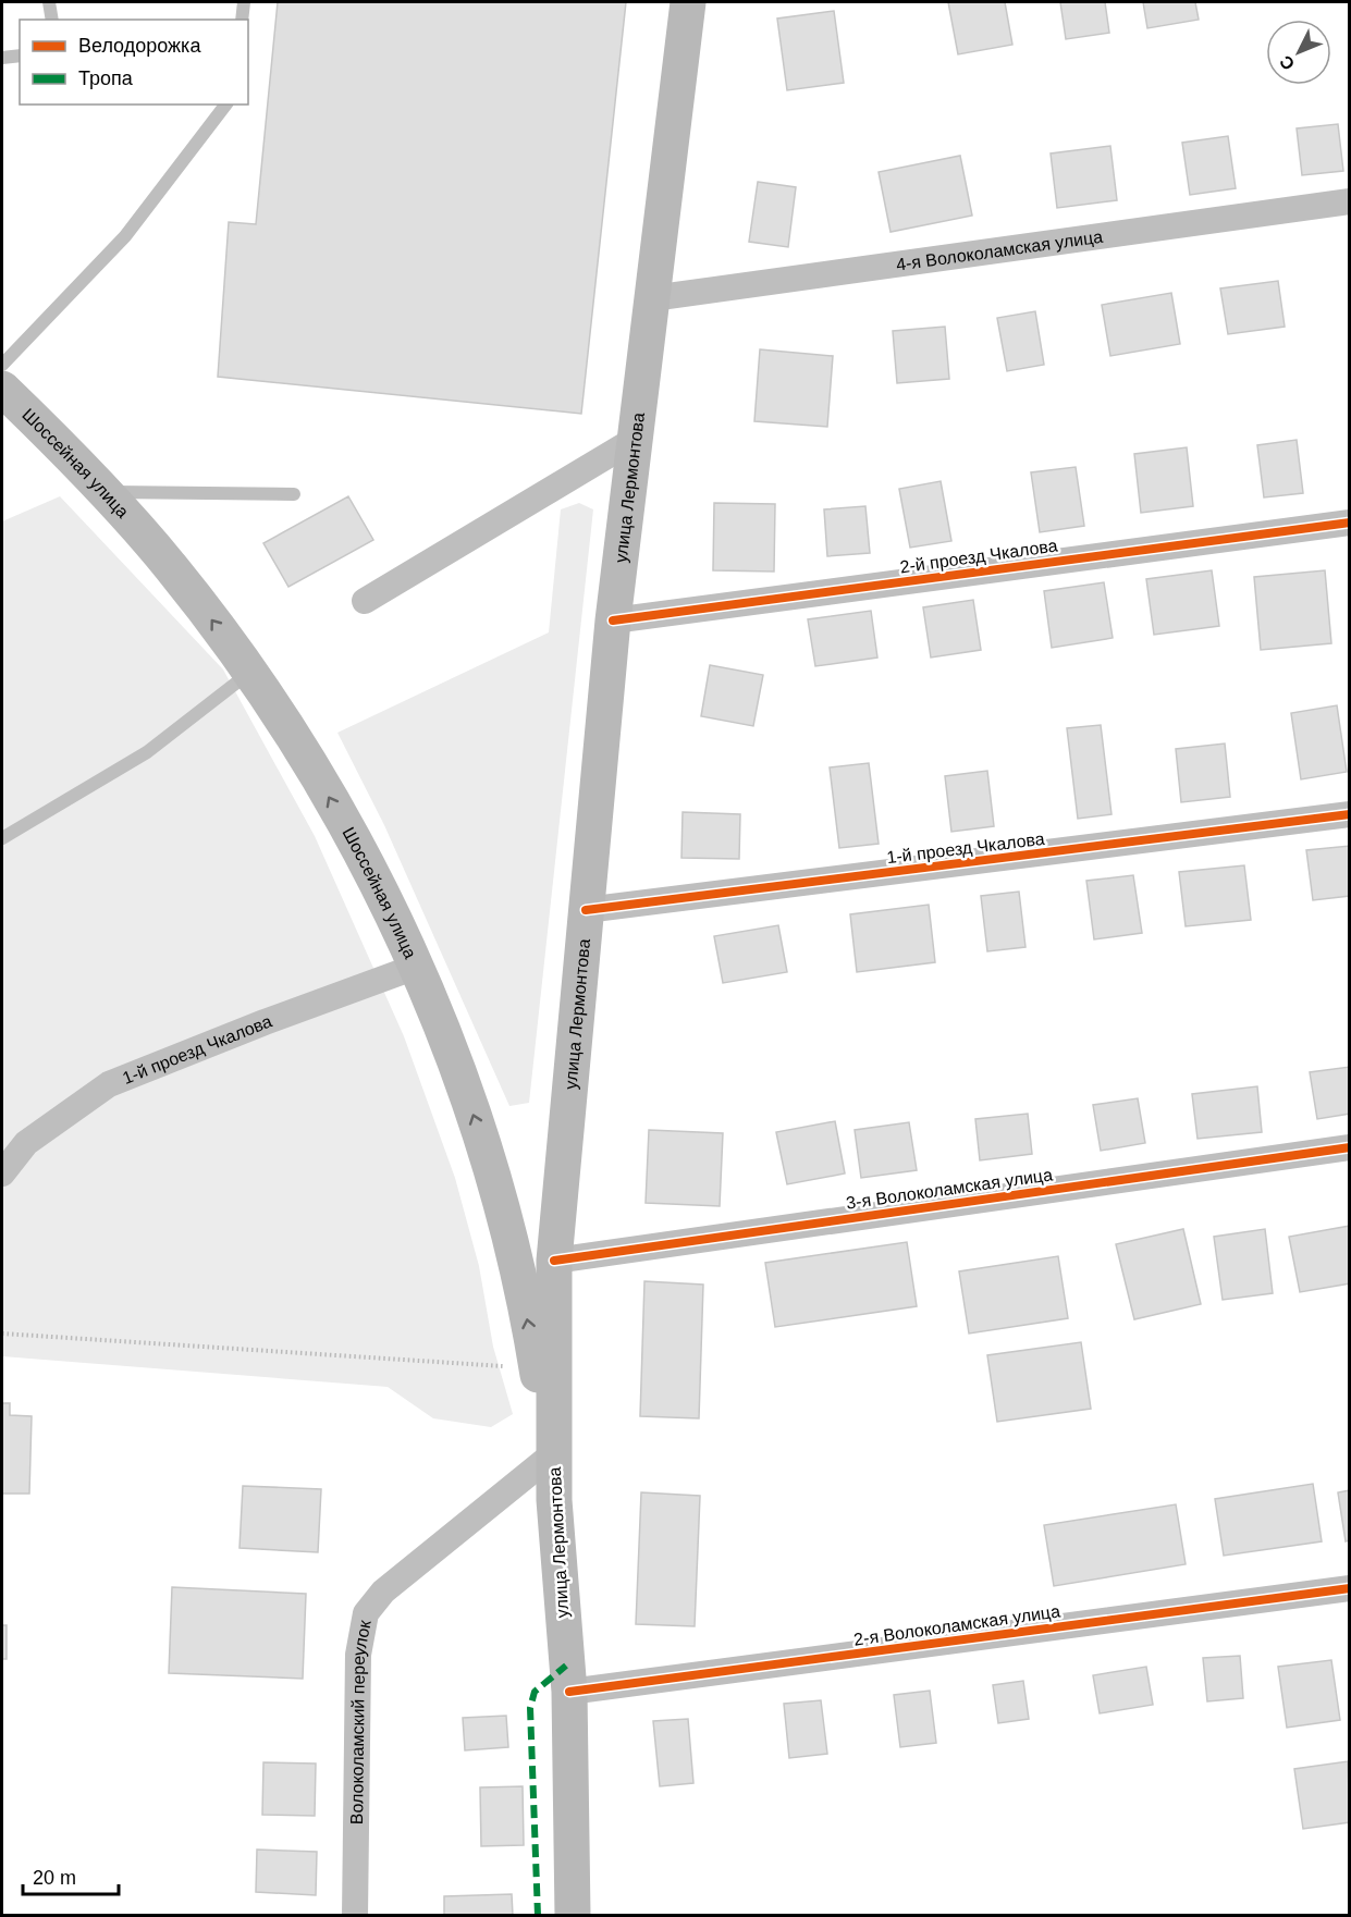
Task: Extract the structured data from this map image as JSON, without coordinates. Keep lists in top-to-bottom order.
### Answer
{
  "streets": {
    "main road": ["Шоссейная улица", "улица Лермонтова"],
    "street": [
      "4-я Волоколамская улица",
      "2-й проезд Чкалова",
      "1-й проезд Чкалова",
      "3-я Волоколамская улица",
      "2-я Волоколамская улица",
      "Волоколамский переулок"
    ]
  },
  "crossings": [
    ["4-я Волоколамская улица", "улица Лермонтова"],
    ["Шоссейная улица", "улица Лермонтова"],
    ["Шоссейная улица", "1-й проезд Чкалова"],
    ["Шоссейная улица", "Волоколамский переулок"],
    ["улица Лермонтова", "2-й проезд Чкалова"],
    ["улица Лермонтова", "1-й проезд Чкалова"],
    ["улица Лермонтова", "3-я Волоколамская улица"],
    ["улица Лермонтова", "2-я Волоколамская улица"]
  ],
  "one_way": ["Шоссейная улица"],
  "legend": ["Велодорожка", "Тропа"],
  "scale_bar": "20 m",
  "north": "bottom left"
}
